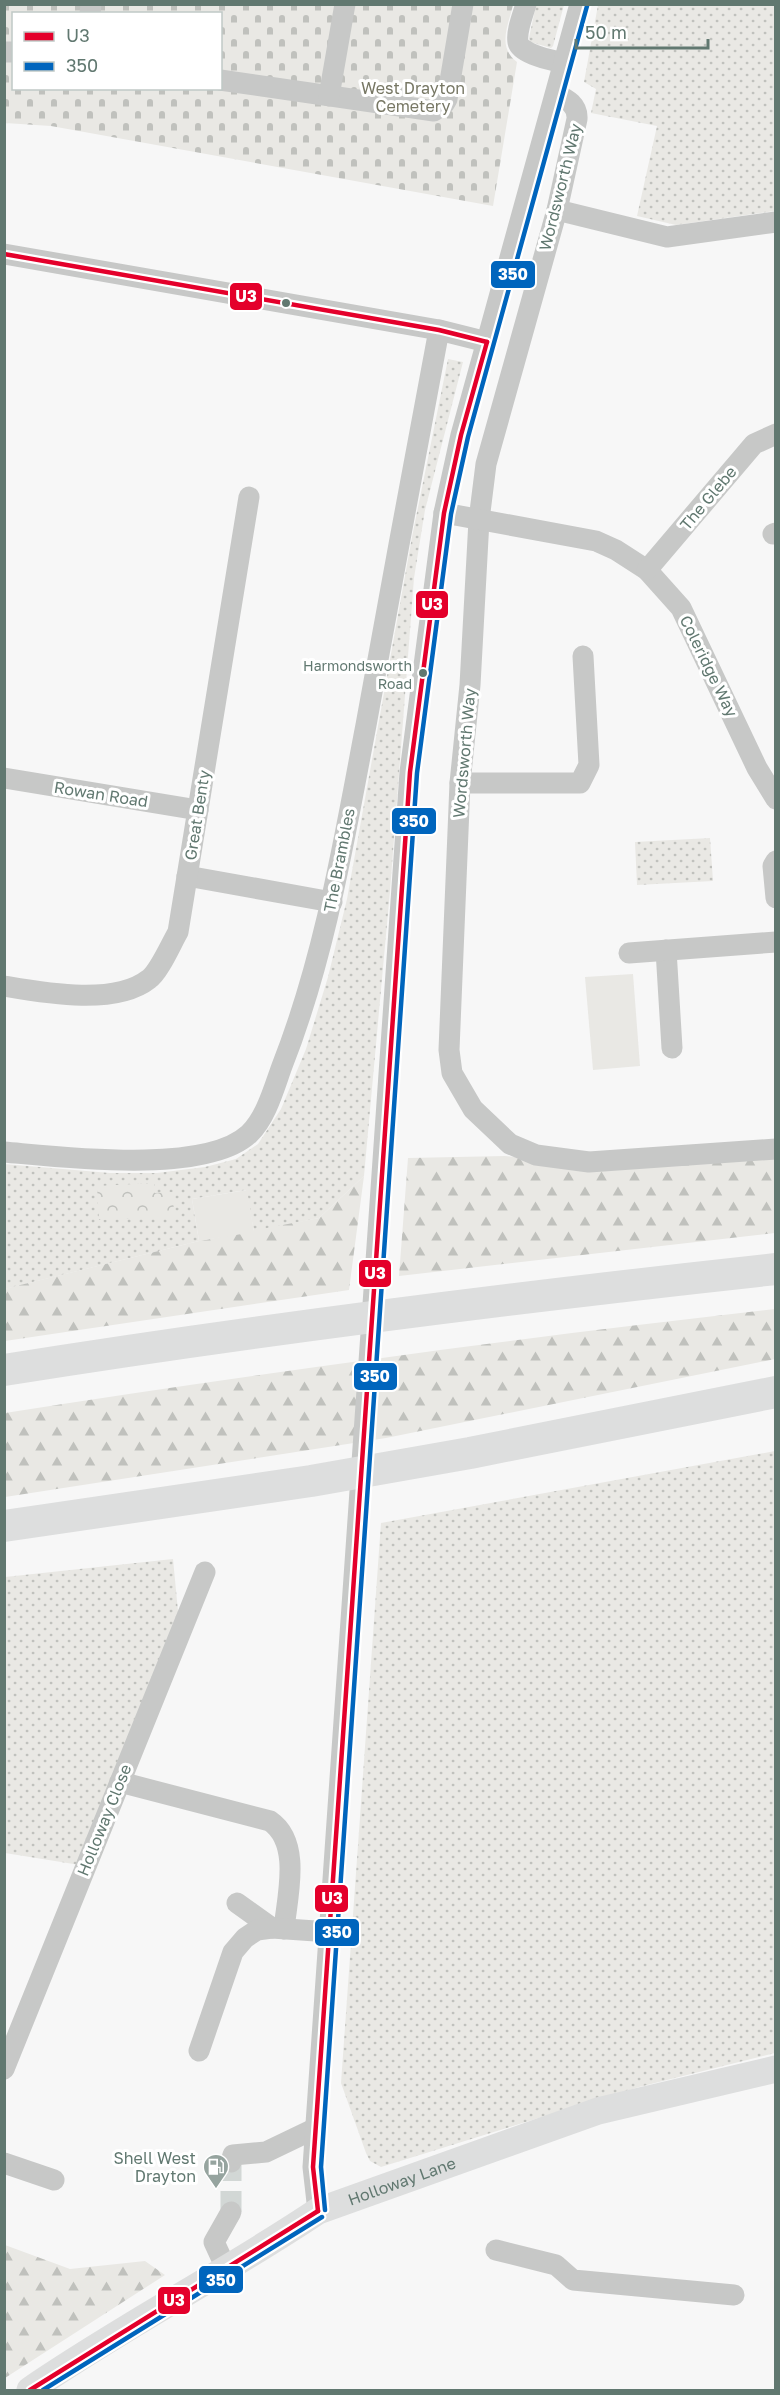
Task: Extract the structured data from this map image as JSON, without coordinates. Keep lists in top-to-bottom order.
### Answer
{
  "streets": {
    "main road": ["Holloway Lane"],
    "street": [
      "Wordsworth Way",
      "The Glebe",
      "Coleridge Way",
      "Rowan Road",
      "Great Benty",
      "The Brambles",
      "Holloway Close"
    ]
  },
  "crossings": [
    ["Wordsworth Way", "Coleridge Way"],
    ["The Glebe", "Coleridge Way"],
    ["Rowan Road", "Great Benty"]
  ],
  "parks": ["West Drayton Cemetery"],
  "places": {
    "other": ["Harmondsworth Road"],
    "fuel station": ["Shell West Drayton"]
  },
  "lines": ["transit line 350", "transit line U3"],
  "legend": ["U3", "350"],
  "scale_bar": "50 m"
}
